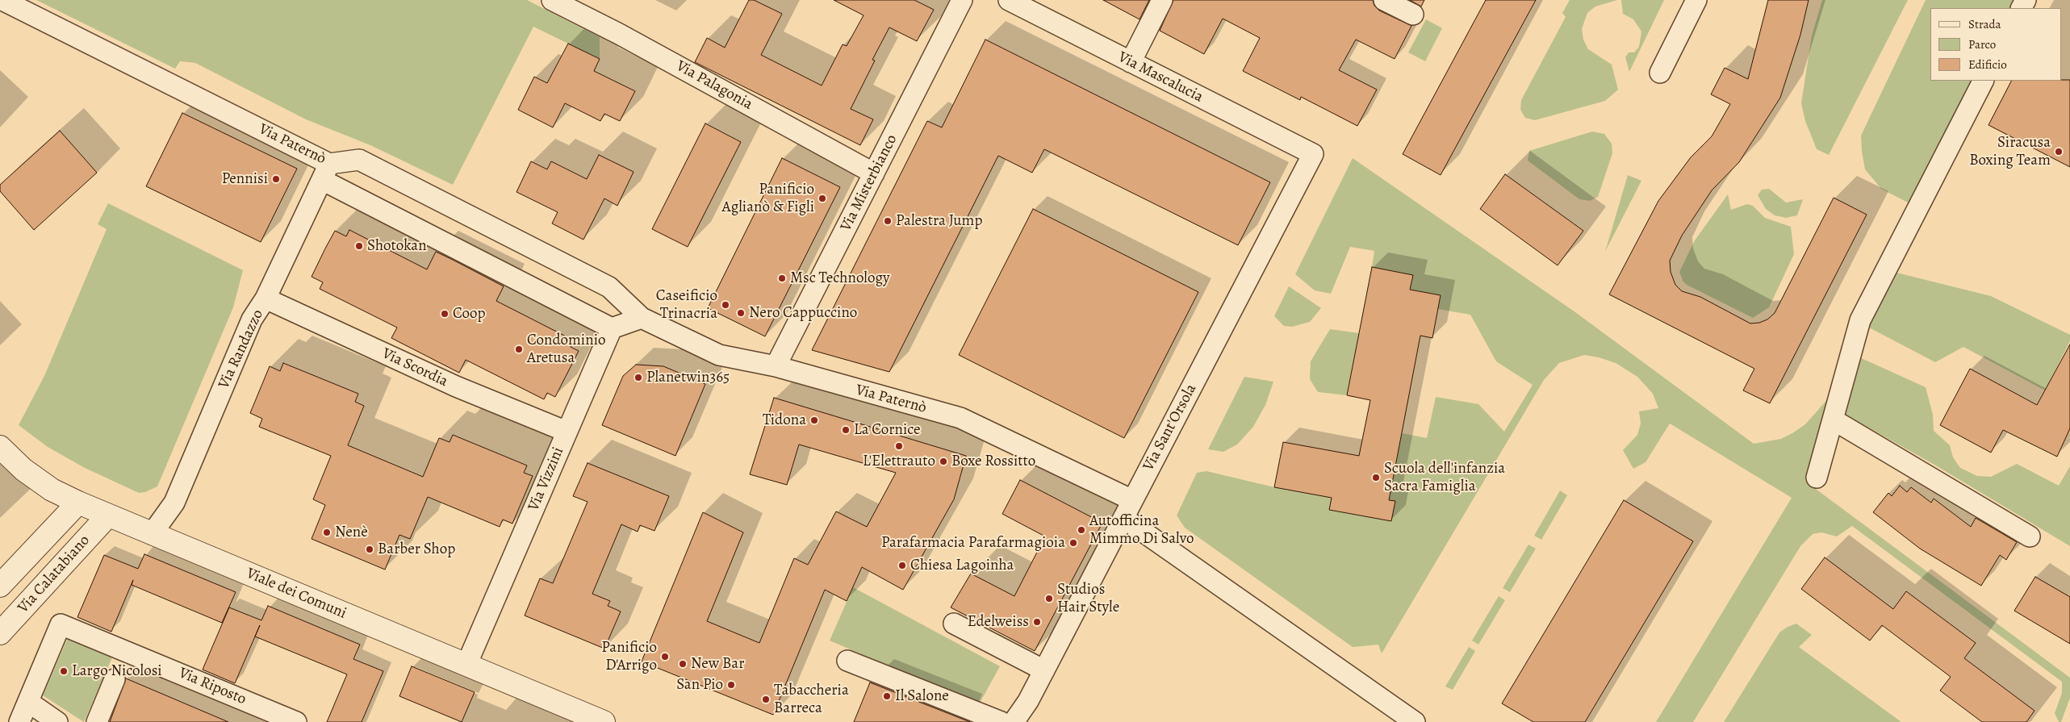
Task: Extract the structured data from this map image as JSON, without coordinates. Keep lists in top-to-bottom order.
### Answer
{
  "streets": {
    "street": [
      "Via Mascalucia",
      "Via Palagonia",
      "Via Paternò",
      "Via Misterbianco",
      "Via Randazzo",
      "Via Scordia",
      "Via Sant'Orsola",
      "Via Vizzini",
      "Via Calatabiano",
      "Viale dei Comuni",
      "Via Riposto"
    ]
  },
  "crossings": [
    ["Via Mascalucia", "Via Sant'Orsola"],
    ["Via Palagonia", "Via Misterbianco"],
    ["Via Paternò", "Via Misterbianco"],
    ["Via Paternò", "Via Randazzo"],
    ["Via Paternò", "Via Sant'Orsola"],
    ["Via Paternò", "Via Vizzini"],
    ["Via Randazzo", "Via Scordia"],
    ["Via Randazzo", "Viale dei Comuni"],
    ["Via Scordia", "Via Vizzini"],
    ["Via Vizzini", "Viale dei Comuni"],
    ["Via Calatabiano", "Viale dei Comuni"]
  ],
  "places": [
    "Siracusa Boxing Team",
    "Pennisi",
    "Panificio Aglianò & Figli",
    "Palestra Jump",
    "Shotokan",
    "Msc Technology",
    "Caseificio Trinacria",
    "Nero Cappuccino",
    "Coop",
    "Condominio Aretusa",
    "Planetwin365",
    "Tidona",
    "La Cornice",
    "L'Elettrauto",
    "Boxe Rossitto",
    "Scuola dell'infanzia Sacra Famiglia",
    "Autofficina Mimmo Di Salvo",
    "Nenè",
    "Parafarmacia Parafarmagioia",
    "Barber Shop",
    "Chiesa Lagoinha",
    "Studios Hair Style",
    "Edelweiss",
    "Panificio D'Arrigo",
    "New Bar",
    "Largo Nicolosi",
    "San Pio",
    "Il Salone",
    "Tabaccheria Barreca"
  ],
  "legend": ["Strada", "Parco", "Edificio"]
}
